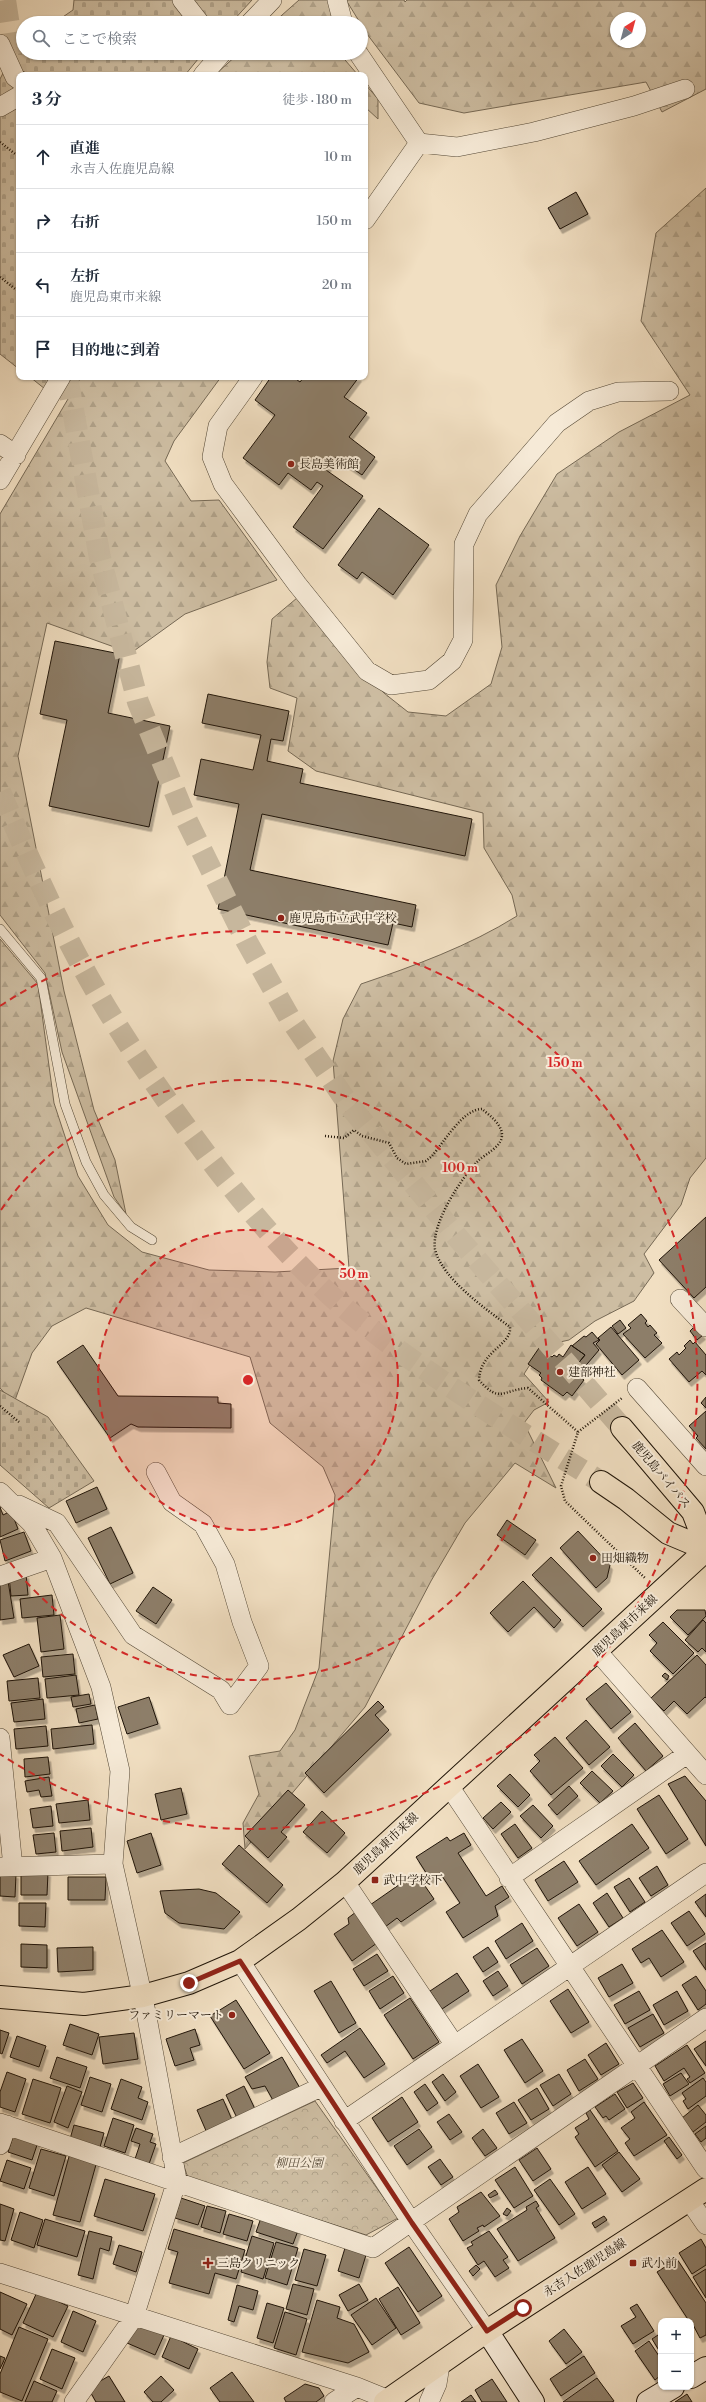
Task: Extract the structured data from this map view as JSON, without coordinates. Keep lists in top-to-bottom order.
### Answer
{
  "streets": {
    "main road": ["鹿児島バイパス", "鹿児島東市来線", "永吉入佐鹿児島線"]
  },
  "crossings": [
    ["鹿児島バイパス", "鹿児島東市来線"]
  ],
  "parks": ["柳田公園"],
  "places": {
    "other": [
      "長島美術館",
      "鹿児島市立武中学校",
      "建部神社",
      "田畑織物",
      "ファミリーマート"
    ],
    "transit": ["武中学校下", "武小前"],
    "health": ["三島クリニック"]
  },
  "north": "top right",
  "page": {
    "search": "ここで検索",
    "heading": ["3 分", "徒歩 · 180 m"],
    "list": [
      ["直進", "永吉入佐鹿児島線", "10 m"],
      ["右折", "150 m"],
      ["左折", "鹿児島東市来線", "20 m"],
      "目的地に到着"
    ],
    "map_buttons": ["+", "−"]
  },
  "rings": ["150 m", "100 m", "50 m"]
}
